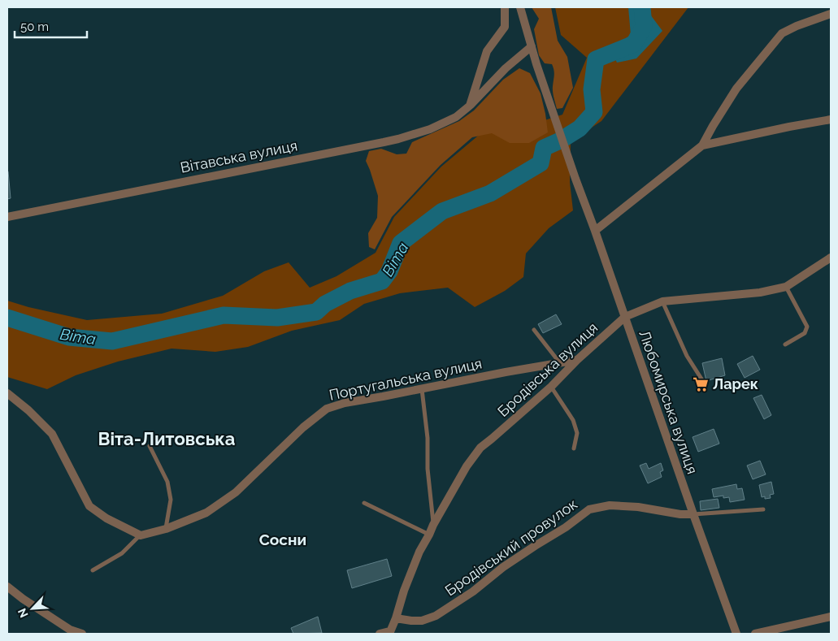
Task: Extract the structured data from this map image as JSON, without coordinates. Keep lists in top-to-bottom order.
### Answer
{
  "streets": {
    "street": [
      "Вітавська вулиця",
      "Бродівська вулиця",
      "Португальська вулиця",
      "Любомирська вулиця",
      "Бродівський провулок"
    ]
  },
  "crossings": [
    ["Вітавська вулиця", "Любомирська вулиця"],
    ["Бродівська вулиця", "Португальська вулиця"],
    ["Бродівська вулиця", "Любомирська вулиця"],
    ["Бродівська вулиця", "Бродівський провулок"],
    ["Любомирська вулиця", "Бродівський провулок"]
  ],
  "districts": ["Віта-Литовська", "Сосни"],
  "water": ["Віта"],
  "places": {
    "supermarket": ["Ларек"]
  },
  "scale_bar": "50 m",
  "north": "bottom left"
}
